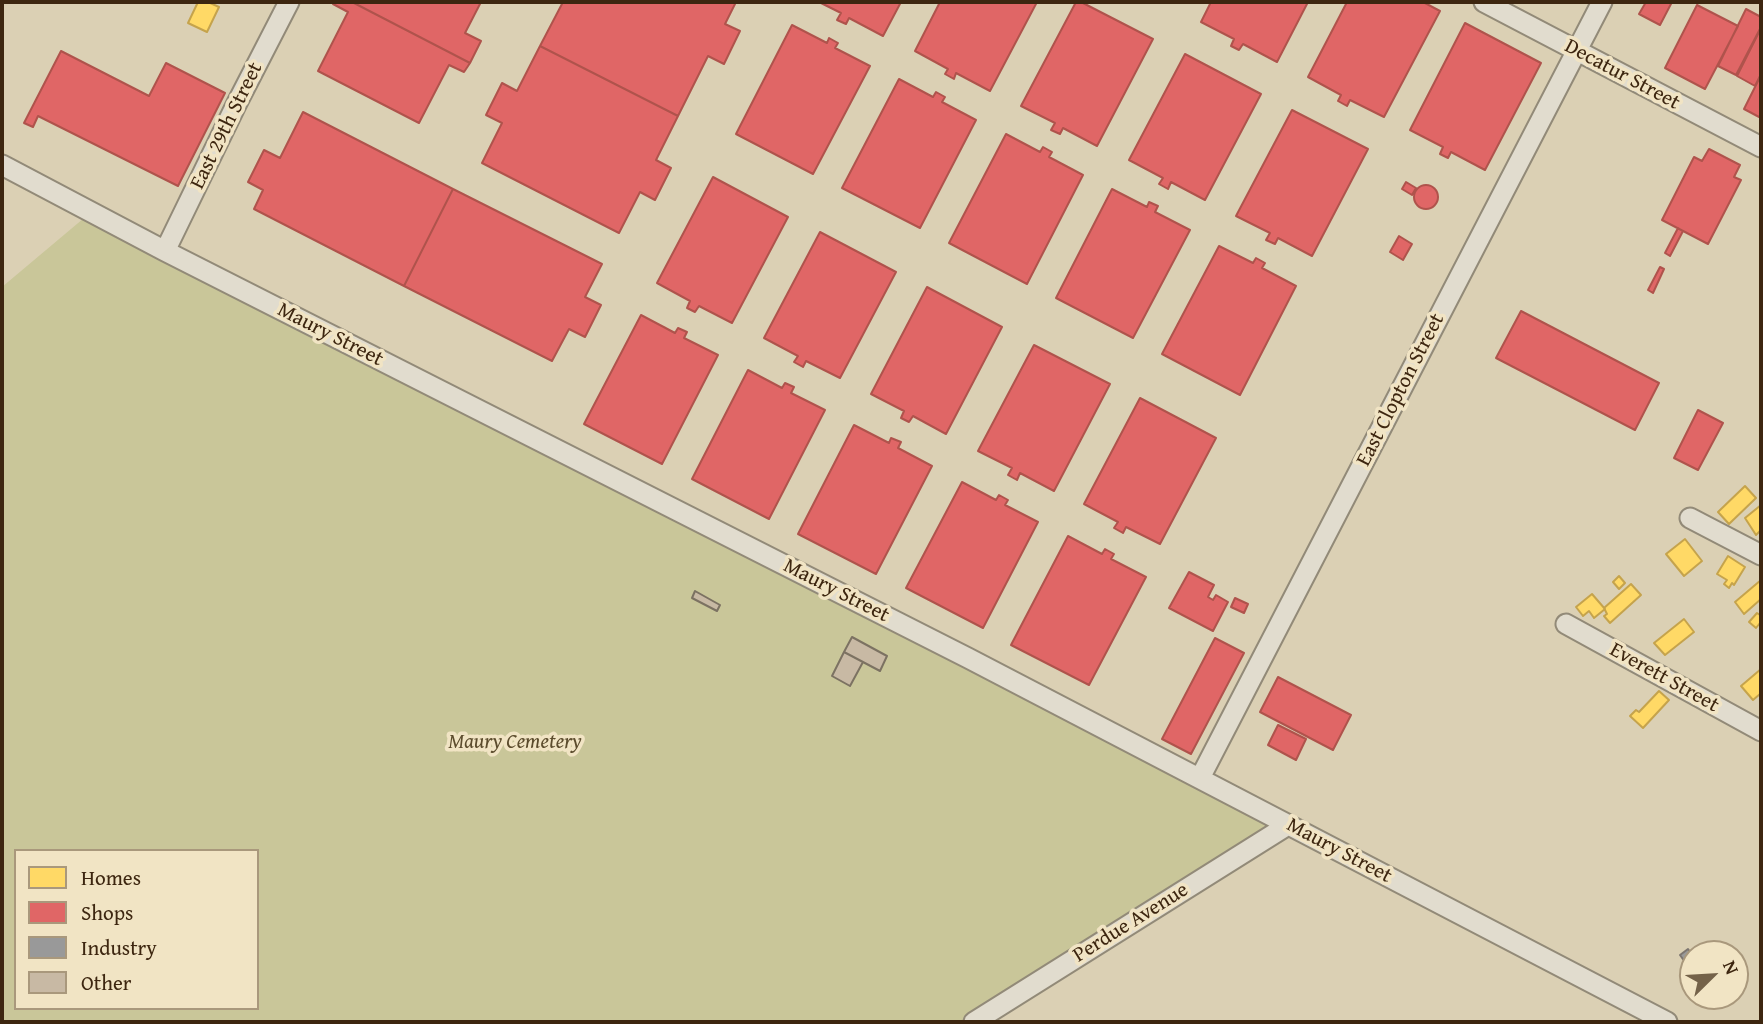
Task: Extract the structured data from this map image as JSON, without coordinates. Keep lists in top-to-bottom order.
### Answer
{
  "streets": {
    "street": [
      "Decatur Street",
      "East 29th Street",
      "Maury Street",
      "East Clopton Street",
      "Everett Street",
      "Perdue Avenue"
    ]
  },
  "crossings": [
    ["Decatur Street", "East Clopton Street"],
    ["East 29th Street", "Maury Street"],
    ["Maury Street", "East Clopton Street"],
    ["Maury Street", "Perdue Avenue"]
  ],
  "parks": ["Maury Cemetery"],
  "legend": [
    "Homes",
    "Shops",
    "Industry",
    "Other"
  ],
  "north": "top right"
}
